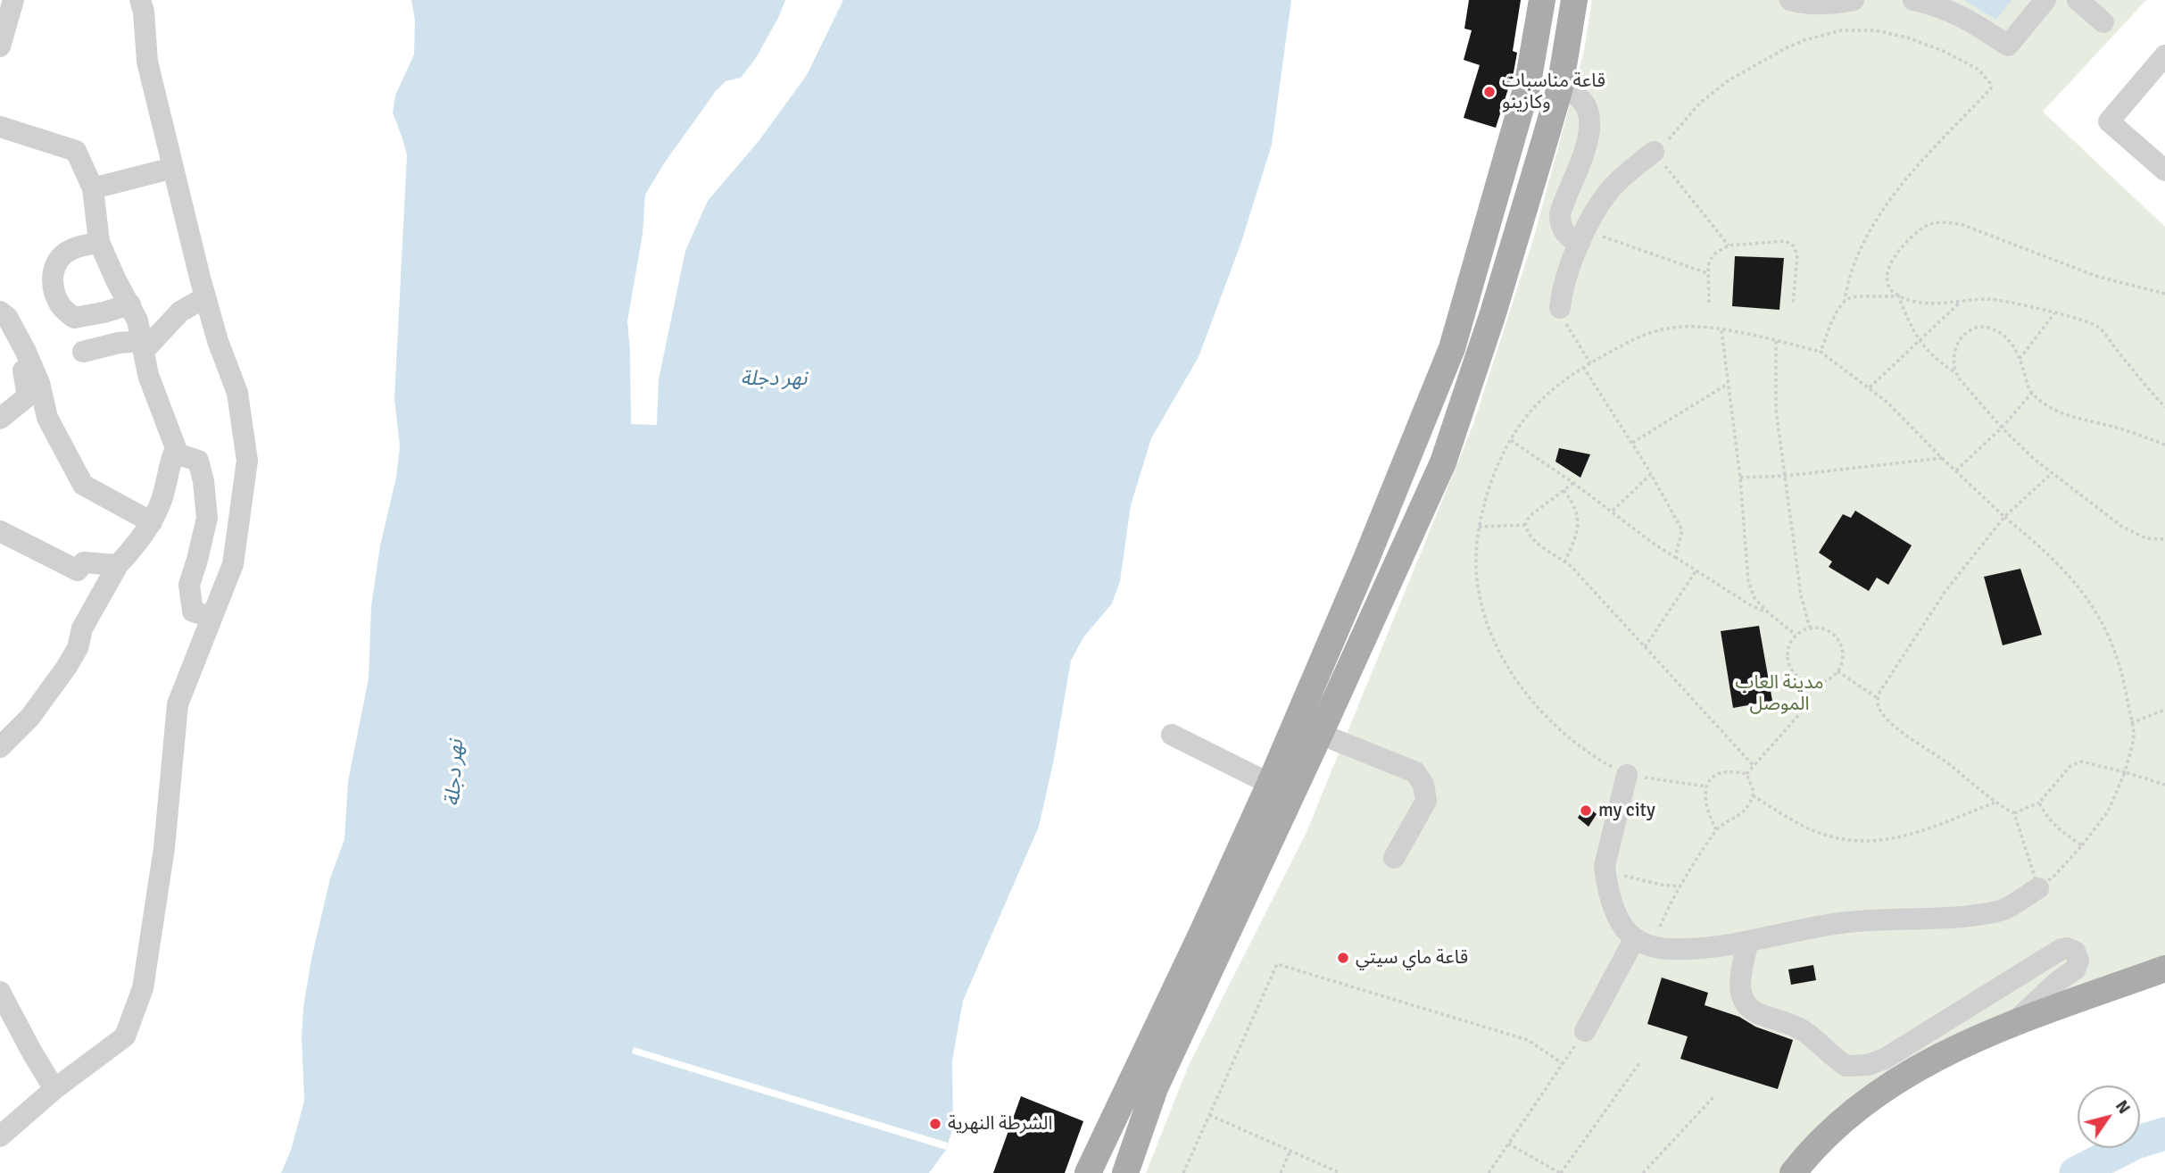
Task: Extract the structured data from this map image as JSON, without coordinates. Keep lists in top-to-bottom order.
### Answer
{
  "water": ["نهر دجلة"],
  "parks": ["مدينة العاب الموصل"],
  "places": [
    "قاعة مناسبات وكازينو",
    "my city",
    "قاعة ماي سيتي",
    "الشرطة النهرية"
  ],
  "north": "top right"
}
